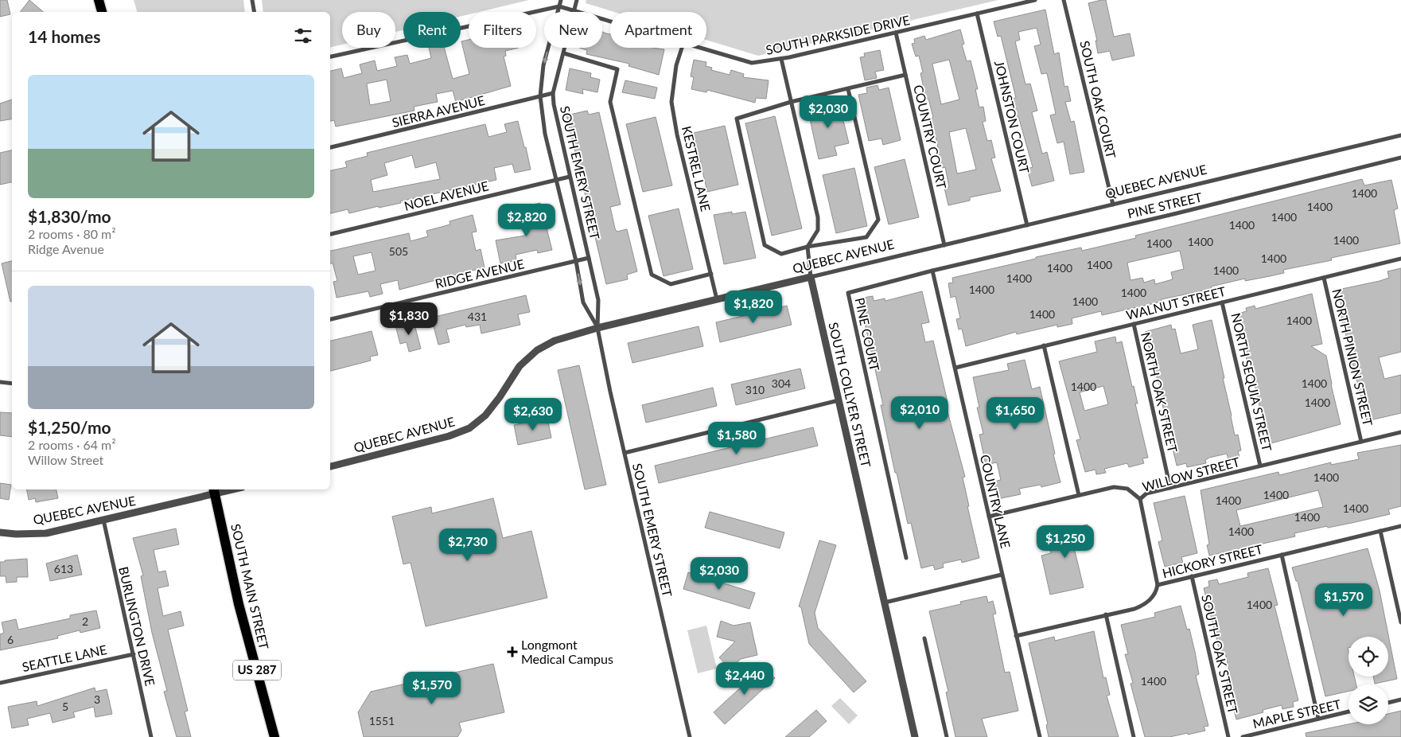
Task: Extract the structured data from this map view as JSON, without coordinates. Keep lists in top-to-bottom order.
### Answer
{
  "streets": {
    "main road": ["SOUTH MAIN STREET", "US 287"],
    "street": [
      "SOUTH PARKSIDE DRIVE",
      "SOUTH OAK COURT",
      "SIERRA AVENUE",
      "JOHNSTON COURT",
      "COUNTRY COURT",
      "KESTREL LANE",
      "SOUTH EMERY STREET",
      "QUEBEC AVENUE",
      "NOEL AVENUE",
      "PINE STREET",
      "RIDGE AVENUE",
      "WALNUT STREET",
      "PINE COURT",
      "NORTH PINION STREET",
      "NORTH SEQUIA STREET",
      "NORTH OAK STREET",
      "SOUTH COLLYER STREET",
      "WILLOW STREET",
      "COUNTRY LANE",
      "HICKORY STREET",
      "BURLINGTON DRIVE",
      "SOUTH OAK STREET",
      "SEATTLE LANE",
      "MAPLE STREET"
    ]
  },
  "crossings": [
    ["SOUTH PARKSIDE DRIVE", "JOHNSTON COURT"],
    ["SOUTH PARKSIDE DRIVE", "COUNTRY COURT"],
    ["SOUTH PARKSIDE DRIVE", "SOUTH EMERY STREET"],
    ["SOUTH OAK COURT", "QUEBEC AVENUE"],
    ["SIERRA AVENUE", "SOUTH EMERY STREET"],
    ["JOHNSTON COURT", "QUEBEC AVENUE"],
    ["COUNTRY COURT", "QUEBEC AVENUE"],
    ["KESTREL LANE", "QUEBEC AVENUE"],
    ["SOUTH EMERY STREET", "QUEBEC AVENUE"],
    ["SOUTH EMERY STREET", "NOEL AVENUE"],
    ["SOUTH EMERY STREET", "RIDGE AVENUE"],
    ["QUEBEC AVENUE", "SOUTH COLLYER STREET"],
    ["QUEBEC AVENUE", "SOUTH MAIN STREET"],
    ["QUEBEC AVENUE", "BURLINGTON DRIVE"],
    ["PINE STREET", "PINE COURT"],
    ["PINE STREET", "COUNTRY LANE"],
    ["WALNUT STREET", "NORTH PINION STREET"],
    ["WALNUT STREET", "NORTH SEQUIA STREET"],
    ["WALNUT STREET", "NORTH OAK STREET"],
    ["WALNUT STREET", "COUNTRY LANE"],
    ["PINE COURT", "COUNTRY LANE"],
    ["NORTH PINION STREET", "WILLOW STREET"],
    ["NORTH SEQUIA STREET", "WILLOW STREET"],
    ["NORTH OAK STREET", "WILLOW STREET"],
    ["WILLOW STREET", "COUNTRY LANE"],
    ["COUNTRY LANE", "HICKORY STREET"],
    ["HICKORY STREET", "SOUTH OAK STREET"],
    ["BURLINGTON DRIVE", "SEATTLE LANE"]
  ],
  "places": {
    "health": ["Longmont Medical Campus"]
  },
  "house_numbers": [
    "1400",
    "1400",
    "1400",
    "1400",
    "1400",
    "1400",
    "1400",
    "505",
    "1400",
    "1400",
    "1400",
    "1400",
    "1400",
    "1400",
    "1400",
    "1400",
    "1400",
    "431",
    "1400",
    "304",
    "1400",
    "1400",
    "310",
    "1400",
    "1400",
    "1400",
    "1400",
    "1400",
    "1400",
    "1400",
    "613",
    "1400",
    "2",
    "6",
    "1400",
    "3",
    "5",
    "1551"
  ],
  "page": {
    "chip": [
      "Buy",
      "Rent",
      "Filters",
      "New",
      "Apartment"
    ],
    "heading": "14 homes",
    "list": [
      {
        "name": "$1,830/mo",
        "note": "2 rooms · 80 m² · Ridge Avenue"
      },
      {
        "name": "$1,250/mo",
        "note": "2 rooms · 64 m² · Willow Street"
      }
    ],
    "price": [
      "$2,030",
      "$2,820",
      "$1,820",
      "$1,830",
      "$2,010",
      "$1,650",
      "$2,630",
      "$1,580",
      "$1,250",
      "$2,730",
      "$2,030",
      "$1,570",
      "$2,440",
      "$1,570"
    ]
  }
}
